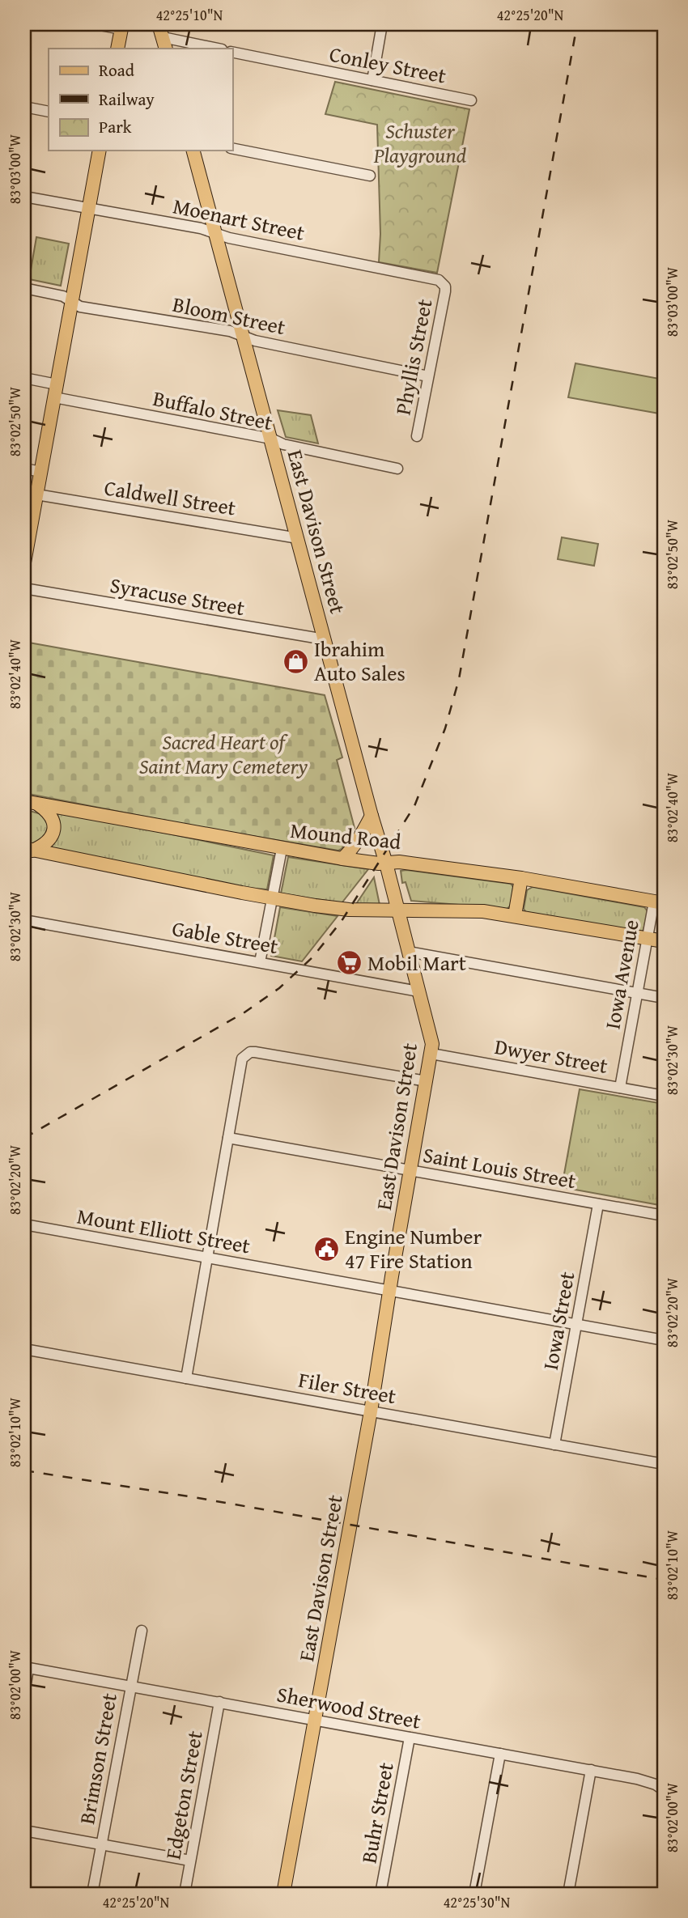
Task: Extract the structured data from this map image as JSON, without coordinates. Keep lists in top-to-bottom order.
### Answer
{
  "streets": {
    "main road": ["East Davison Street", "Mound Road"],
    "street": [
      "Conley Street",
      "Moenart Street",
      "Bloom Street",
      "Phyllis Street",
      "Buffalo Street",
      "Caldwell Street",
      "Syracuse Street",
      "Gable Street",
      "Iowa Avenue",
      "Dwyer Street",
      "Saint Louis Street",
      "Mount Elliott Street",
      "Iowa Street",
      "Filer Street",
      "Sherwood Street",
      "Brimson Street",
      "Edgeton Street",
      "Buhr Street"
    ]
  },
  "crossings": [
    ["Moenart Street", "Phyllis Street"],
    ["Moenart Street", "East Davison Street"],
    ["Bloom Street", "Phyllis Street"],
    ["Bloom Street", "East Davison Street"],
    ["Buffalo Street", "East Davison Street"],
    ["Caldwell Street", "East Davison Street"],
    ["East Davison Street", "Syracuse Street"],
    ["East Davison Street", "Mound Road"],
    ["East Davison Street", "Gable Street"],
    ["East Davison Street", "Dwyer Street"],
    ["East Davison Street", "Saint Louis Street"],
    ["East Davison Street", "Mount Elliott Street"],
    ["East Davison Street", "Filer Street"],
    ["East Davison Street", "Sherwood Street"],
    ["Mound Road", "Iowa Avenue"],
    ["Iowa Avenue", "Dwyer Street"],
    ["Saint Louis Street", "Iowa Street"],
    ["Mount Elliott Street", "Iowa Street"],
    ["Iowa Street", "Filer Street"],
    ["Sherwood Street", "Brimson Street"],
    ["Sherwood Street", "Edgeton Street"],
    ["Sherwood Street", "Buhr Street"]
  ],
  "parks": ["Schuster Playground", "Sacred Heart of Saint Mary Cemetery"],
  "places": {
    "shop": ["Ibrahim Auto Sales"],
    "supermarket": ["Mobil Mart"],
    "public building": ["Engine Number 47 Fire Station"]
  },
  "legend": ["Road", "Railway", "Park"],
  "coordinates": [
    "42°25'10\"N",
    "42°25'20\"N",
    "83°03'00\"W",
    "83°02'50\"W",
    "83°02'40\"W",
    "83°02'30\"W",
    "83°02'20\"W",
    "83°02'10\"W",
    "83°02'00\"W",
    "42°25'30\"N"
  ]
}
